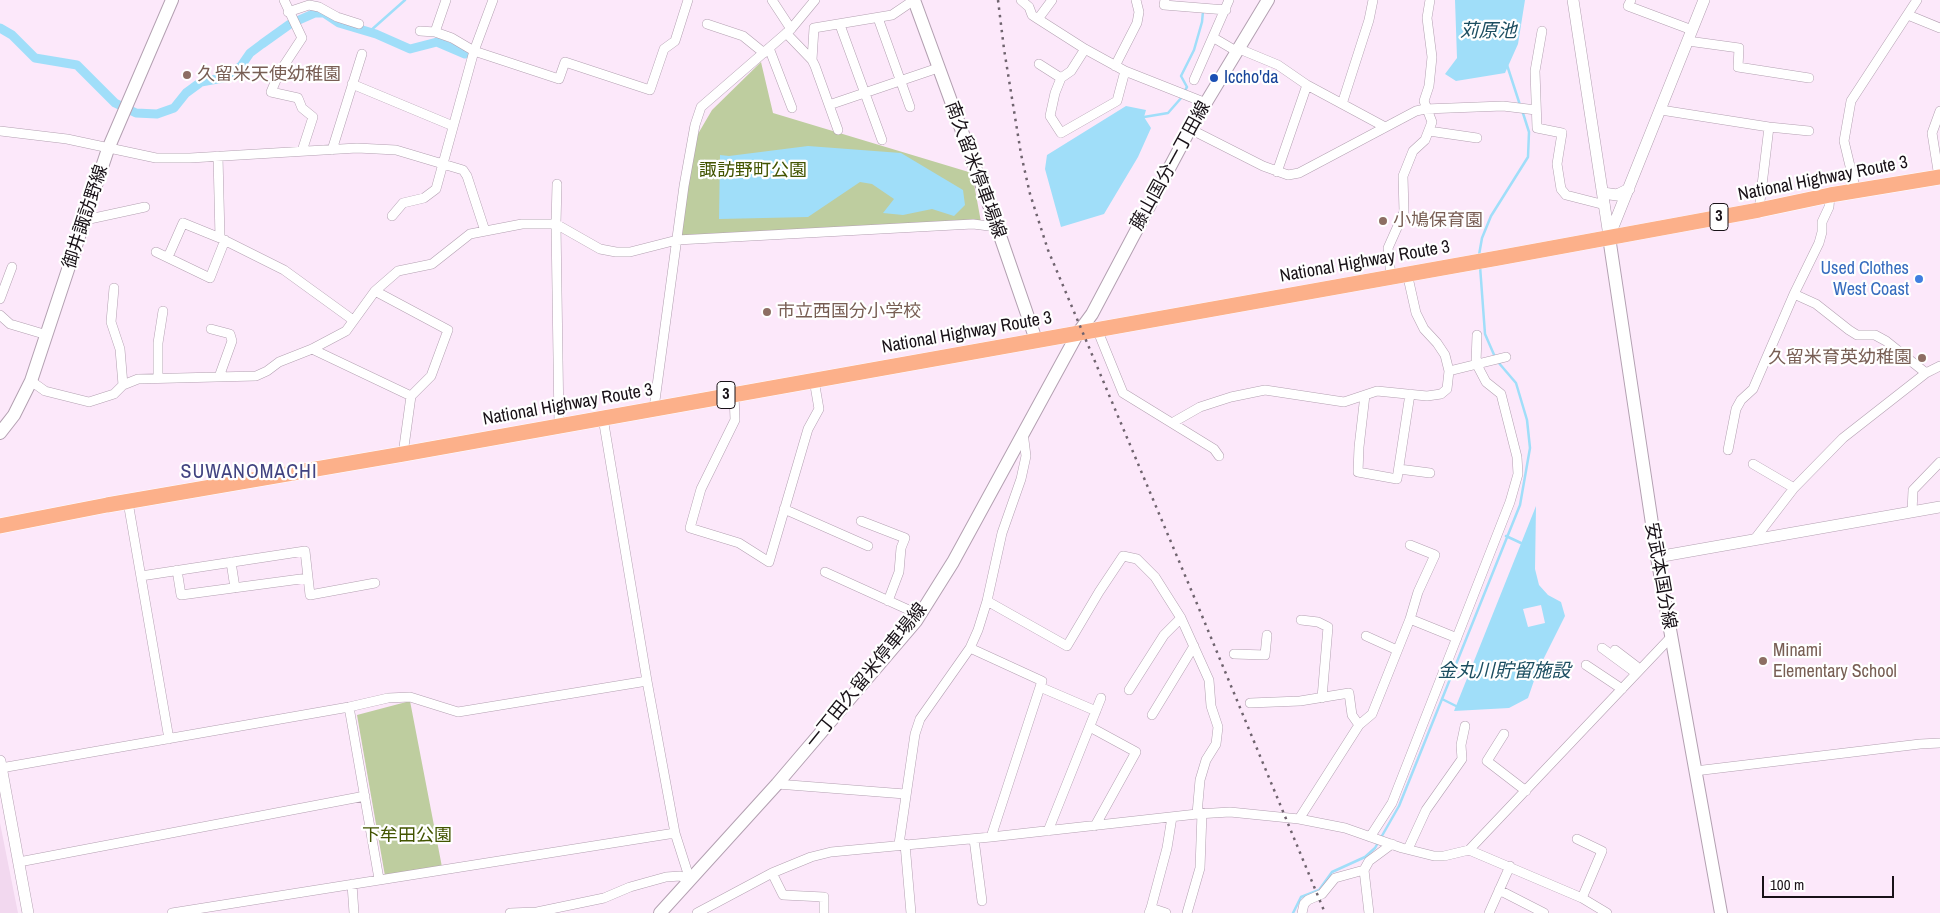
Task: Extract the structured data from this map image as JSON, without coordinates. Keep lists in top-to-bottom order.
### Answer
{
  "streets": {
    "highway": ["National Highway Route 3", "3"],
    "main road": [
      "藤山国分一丁田線",
      "南久留米停車場線",
      "御井諏訪野線",
      "安武本国分線",
      "一丁田久留米停車場線"
    ]
  },
  "crossings": [
    ["藤山国分一丁田線", "National Highway Route 3"],
    ["藤山国分一丁田線", "一丁田久留米停車場線"],
    ["南久留米停車場線", "National Highway Route 3"],
    ["National Highway Route 3", "安武本国分線"],
    ["National Highway Route 3", "一丁田久留米停車場線"]
  ],
  "districts": ["SUWANOMACHI"],
  "water": ["苅原池", "金丸川貯留施設"],
  "parks": ["諏訪野町公園", "下牟田公園"],
  "places": [
    "久留米天使幼稚園",
    "Iccho'da",
    "小鳩保育園",
    "Used Clothes West Coast",
    "市立西国分小学校",
    "久留米育英幼稚園",
    "Minami Elementary School"
  ],
  "scale_bar": "100 m"
}
